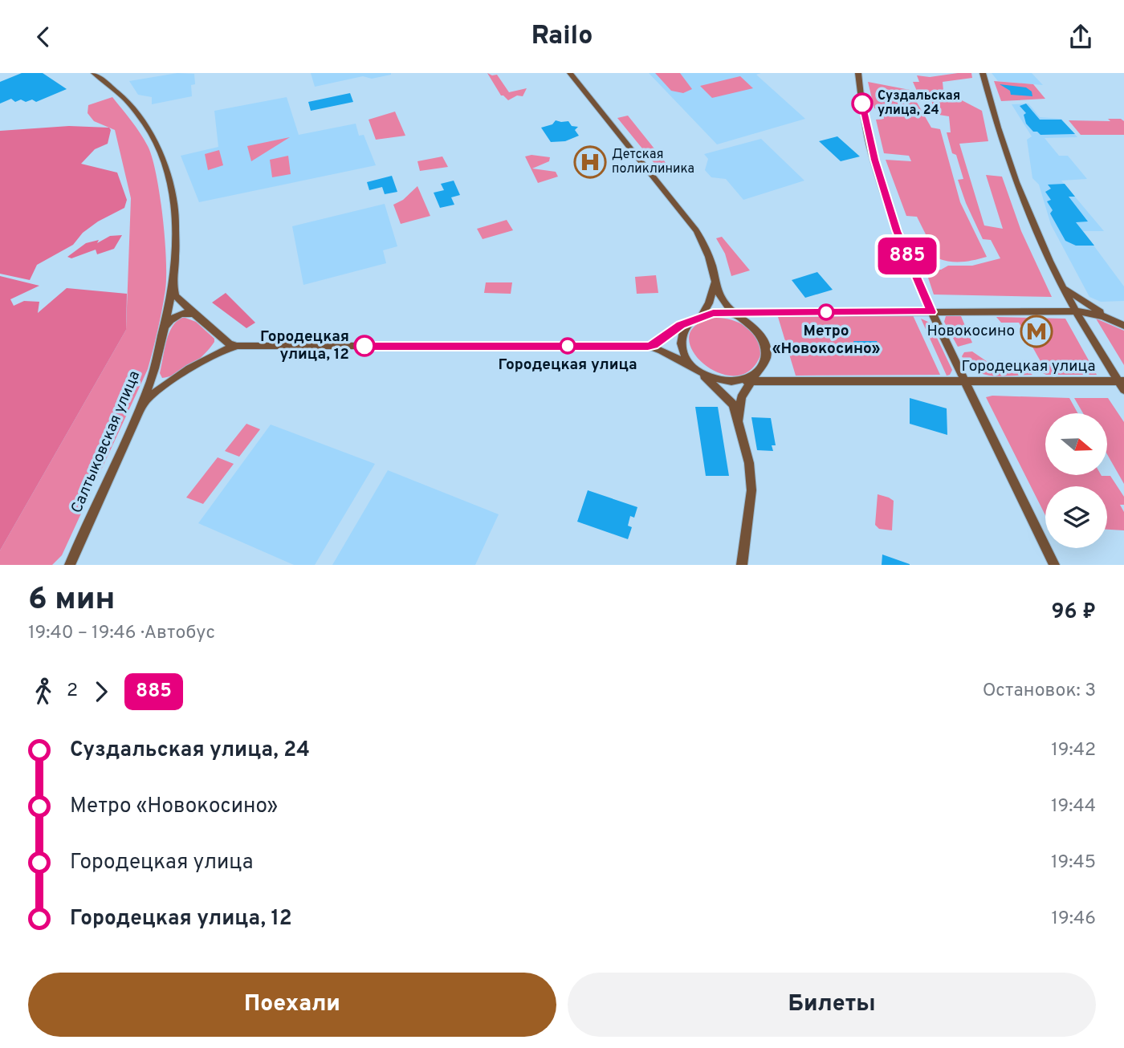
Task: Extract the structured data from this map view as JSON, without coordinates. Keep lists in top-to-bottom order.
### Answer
{
  "streets": {
    "street": ["Городецкая улица", "Салтыковская улица"]
  },
  "places": {
    "other": [
      "Суздальская улица, 24",
      "Метро «Новокосино»",
      "Городецкая улица, 12",
      "Городецкая улица"
    ],
    "hospital": ["Детская поликлиника"],
    "metro station": ["Новокосино"]
  },
  "lines": ["bus line 885"],
  "north": "right",
  "page": {
    "header": "Railo",
    "on_map": "885",
    "heading": ["6 мин", "19:40 – 19:46 · Автобус", "96 ₽"],
    "legs": ["2", "885", "Остановок: 3"],
    "list": [
      {
        "name": "Суздальская улица, 24",
        "value": "19:42"
      },
      {
        "name": "Метро «Новокосино»",
        "value": "19:44"
      },
      {
        "name": "Городецкая улица",
        "value": "19:45"
      },
      {
        "name": "Городецкая улица, 12",
        "value": "19:46"
      }
    ],
    "buttons": ["Поехали", "Билеты"]
  }
}
